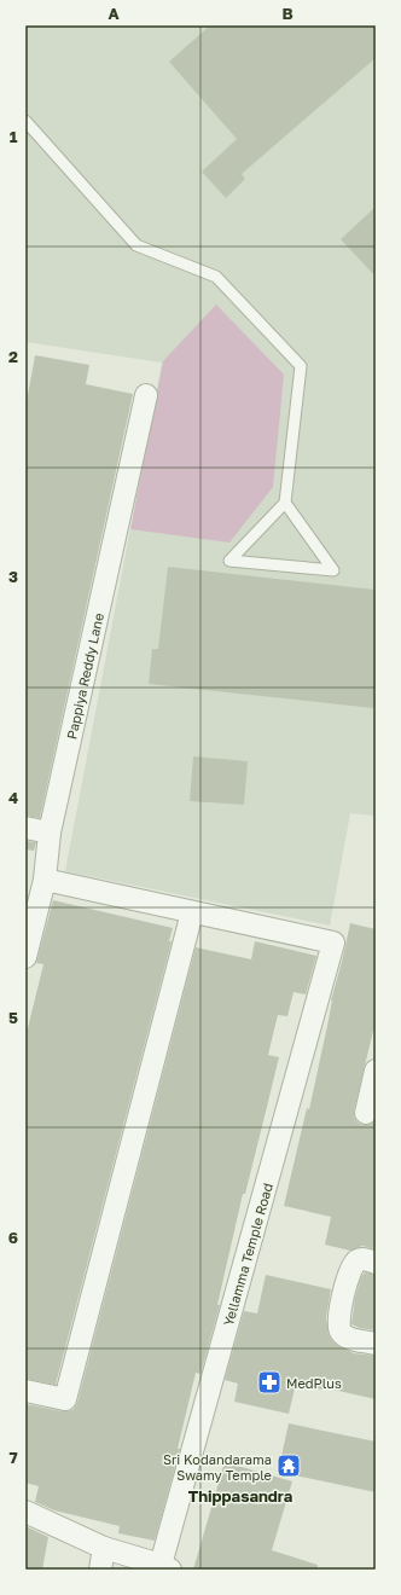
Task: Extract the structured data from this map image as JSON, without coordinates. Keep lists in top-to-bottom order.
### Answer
{
  "streets": {
    "street": ["Pappiya Reddy Lane", "Yellamma Temple Road"]
  },
  "districts": ["Thippasandra"],
  "places": {
    "pharmacy": ["MedPlus"],
    "temple": ["Sri Kodandarama Swamy Temple"]
  },
  "grid": {
    "columns": ["A", "B"],
    "rows": [
      "1",
      "2",
      "3",
      "4",
      "5",
      "6",
      "7"
    ]
  }
}
